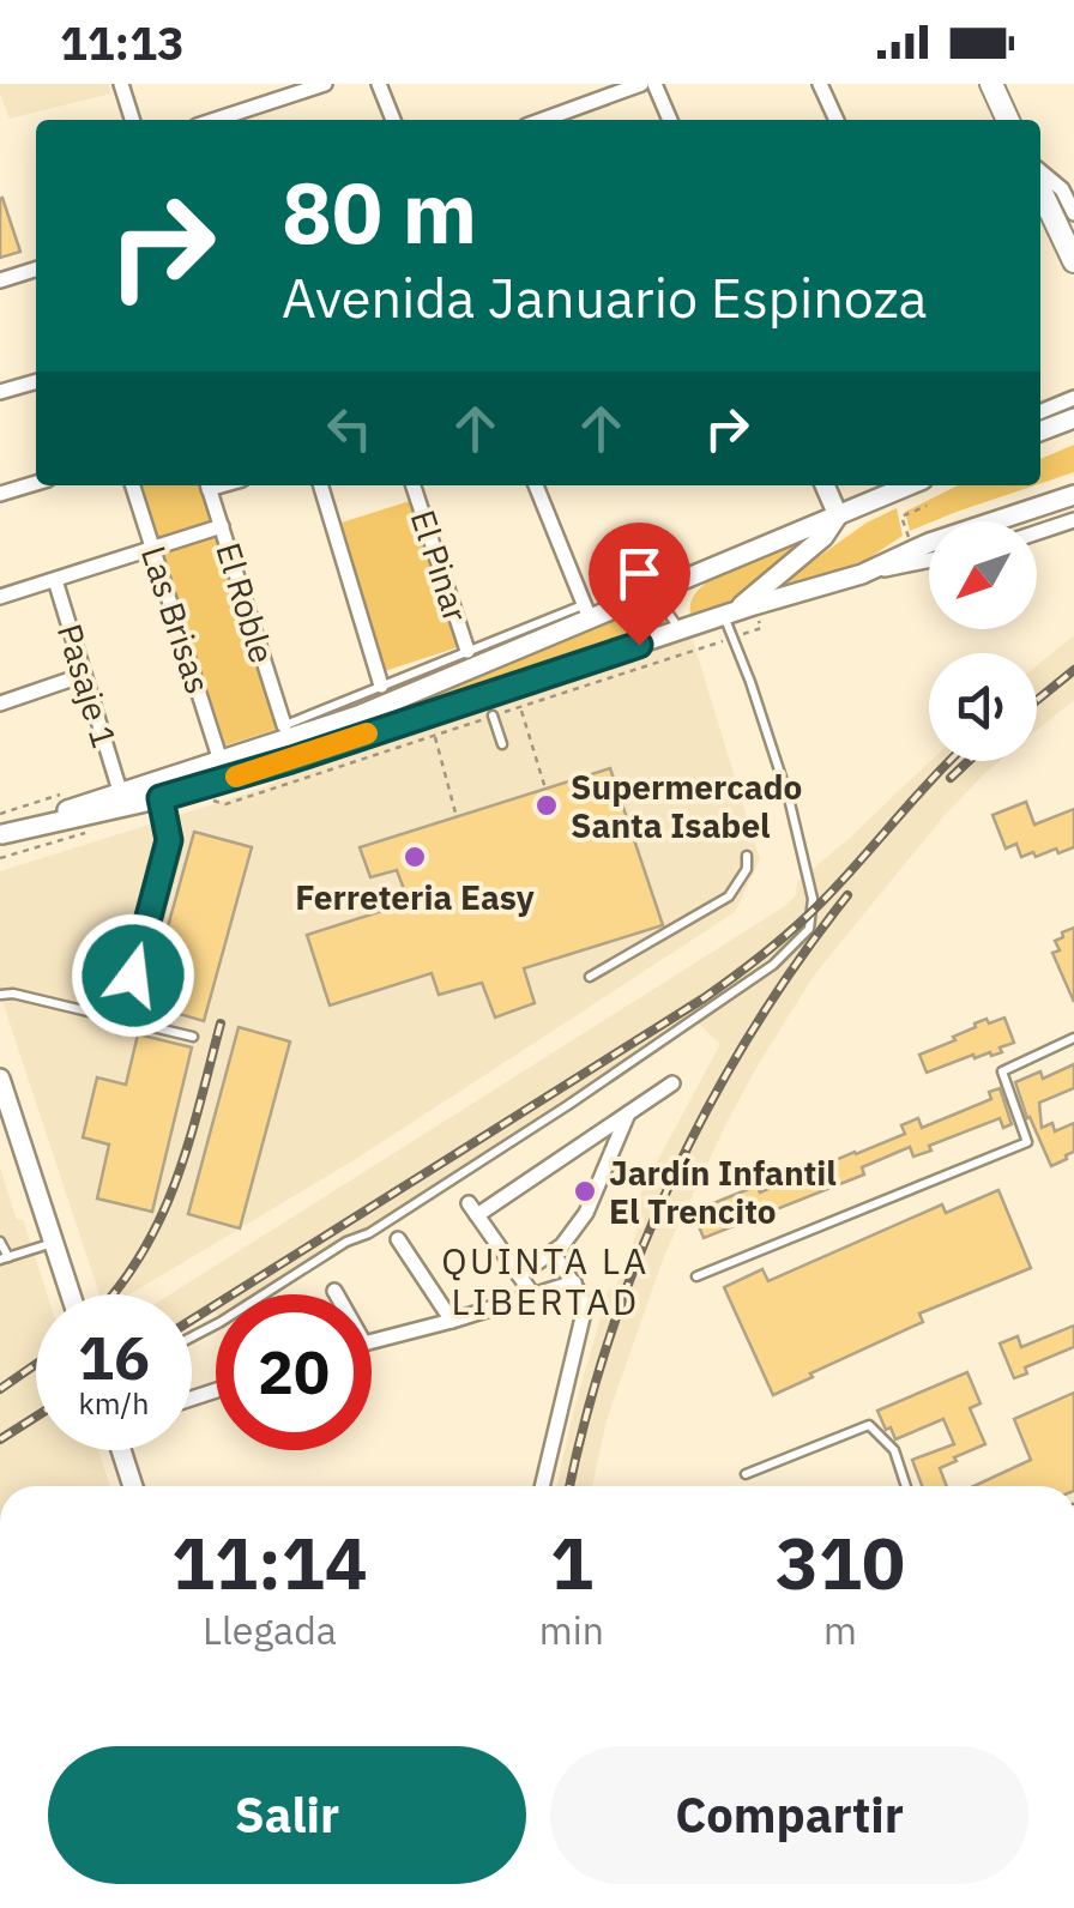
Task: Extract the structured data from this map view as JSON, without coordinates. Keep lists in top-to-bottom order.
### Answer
{
  "streets": {
    "street": [
      "El Pinar",
      "El Roble",
      "Las Brisas",
      "Pasaje 1"
    ]
  },
  "districts": ["QUINTA LA LIBERTAD"],
  "places": ["Supermercado Santa Isabel", "Ferreteria Easy", "Jardín Infantil El Trencito"],
  "north": "bottom left",
  "page": {
    "status": "11:13",
    "turn": ["80 m", "Avenida Januario Espinoza"],
    "speed": "16 km/h",
    "limit": "20",
    "eta": [
      "11:14",
      "Llegada",
      "1",
      "min",
      "310",
      "m"
    ],
    "buttons": ["Salir", "Compartir"]
  }
}
